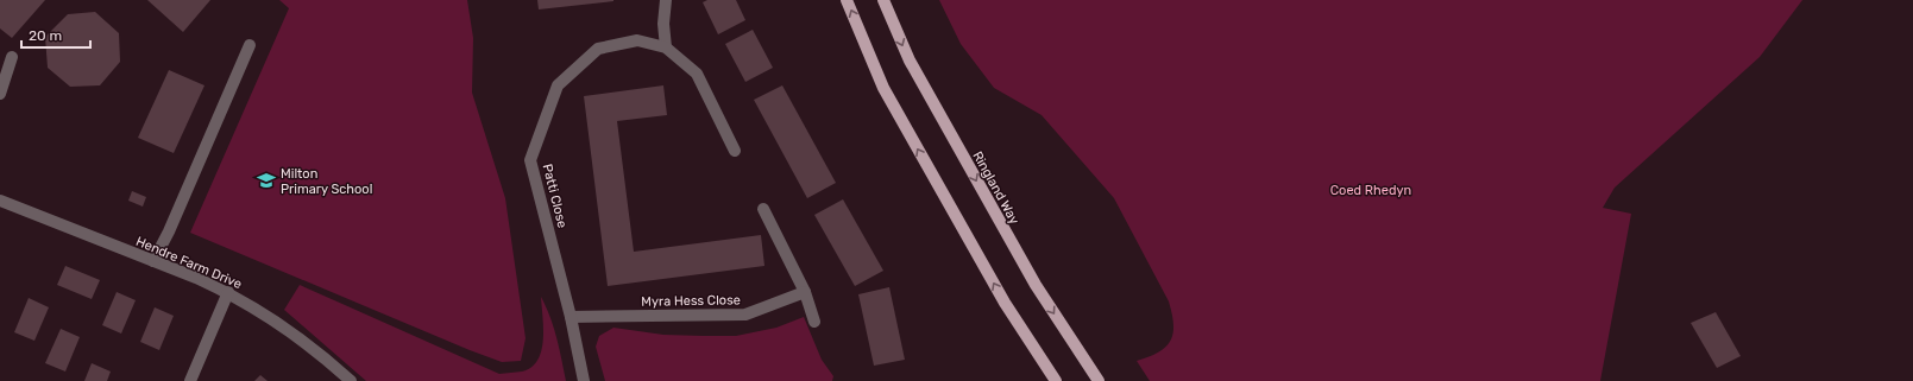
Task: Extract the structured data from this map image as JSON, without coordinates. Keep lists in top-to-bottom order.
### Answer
{
  "streets": {
    "main road": ["Ringland Way"],
    "street": ["Patti Close", "Hendre Farm Drive", "Myra Hess Close"]
  },
  "crossings": [
    ["Patti Close", "Myra Hess Close"]
  ],
  "parks": ["Coed Rhedyn"],
  "places": {
    "school or university": ["Milton Primary School"]
  },
  "scale_bar": "20 m"
}
